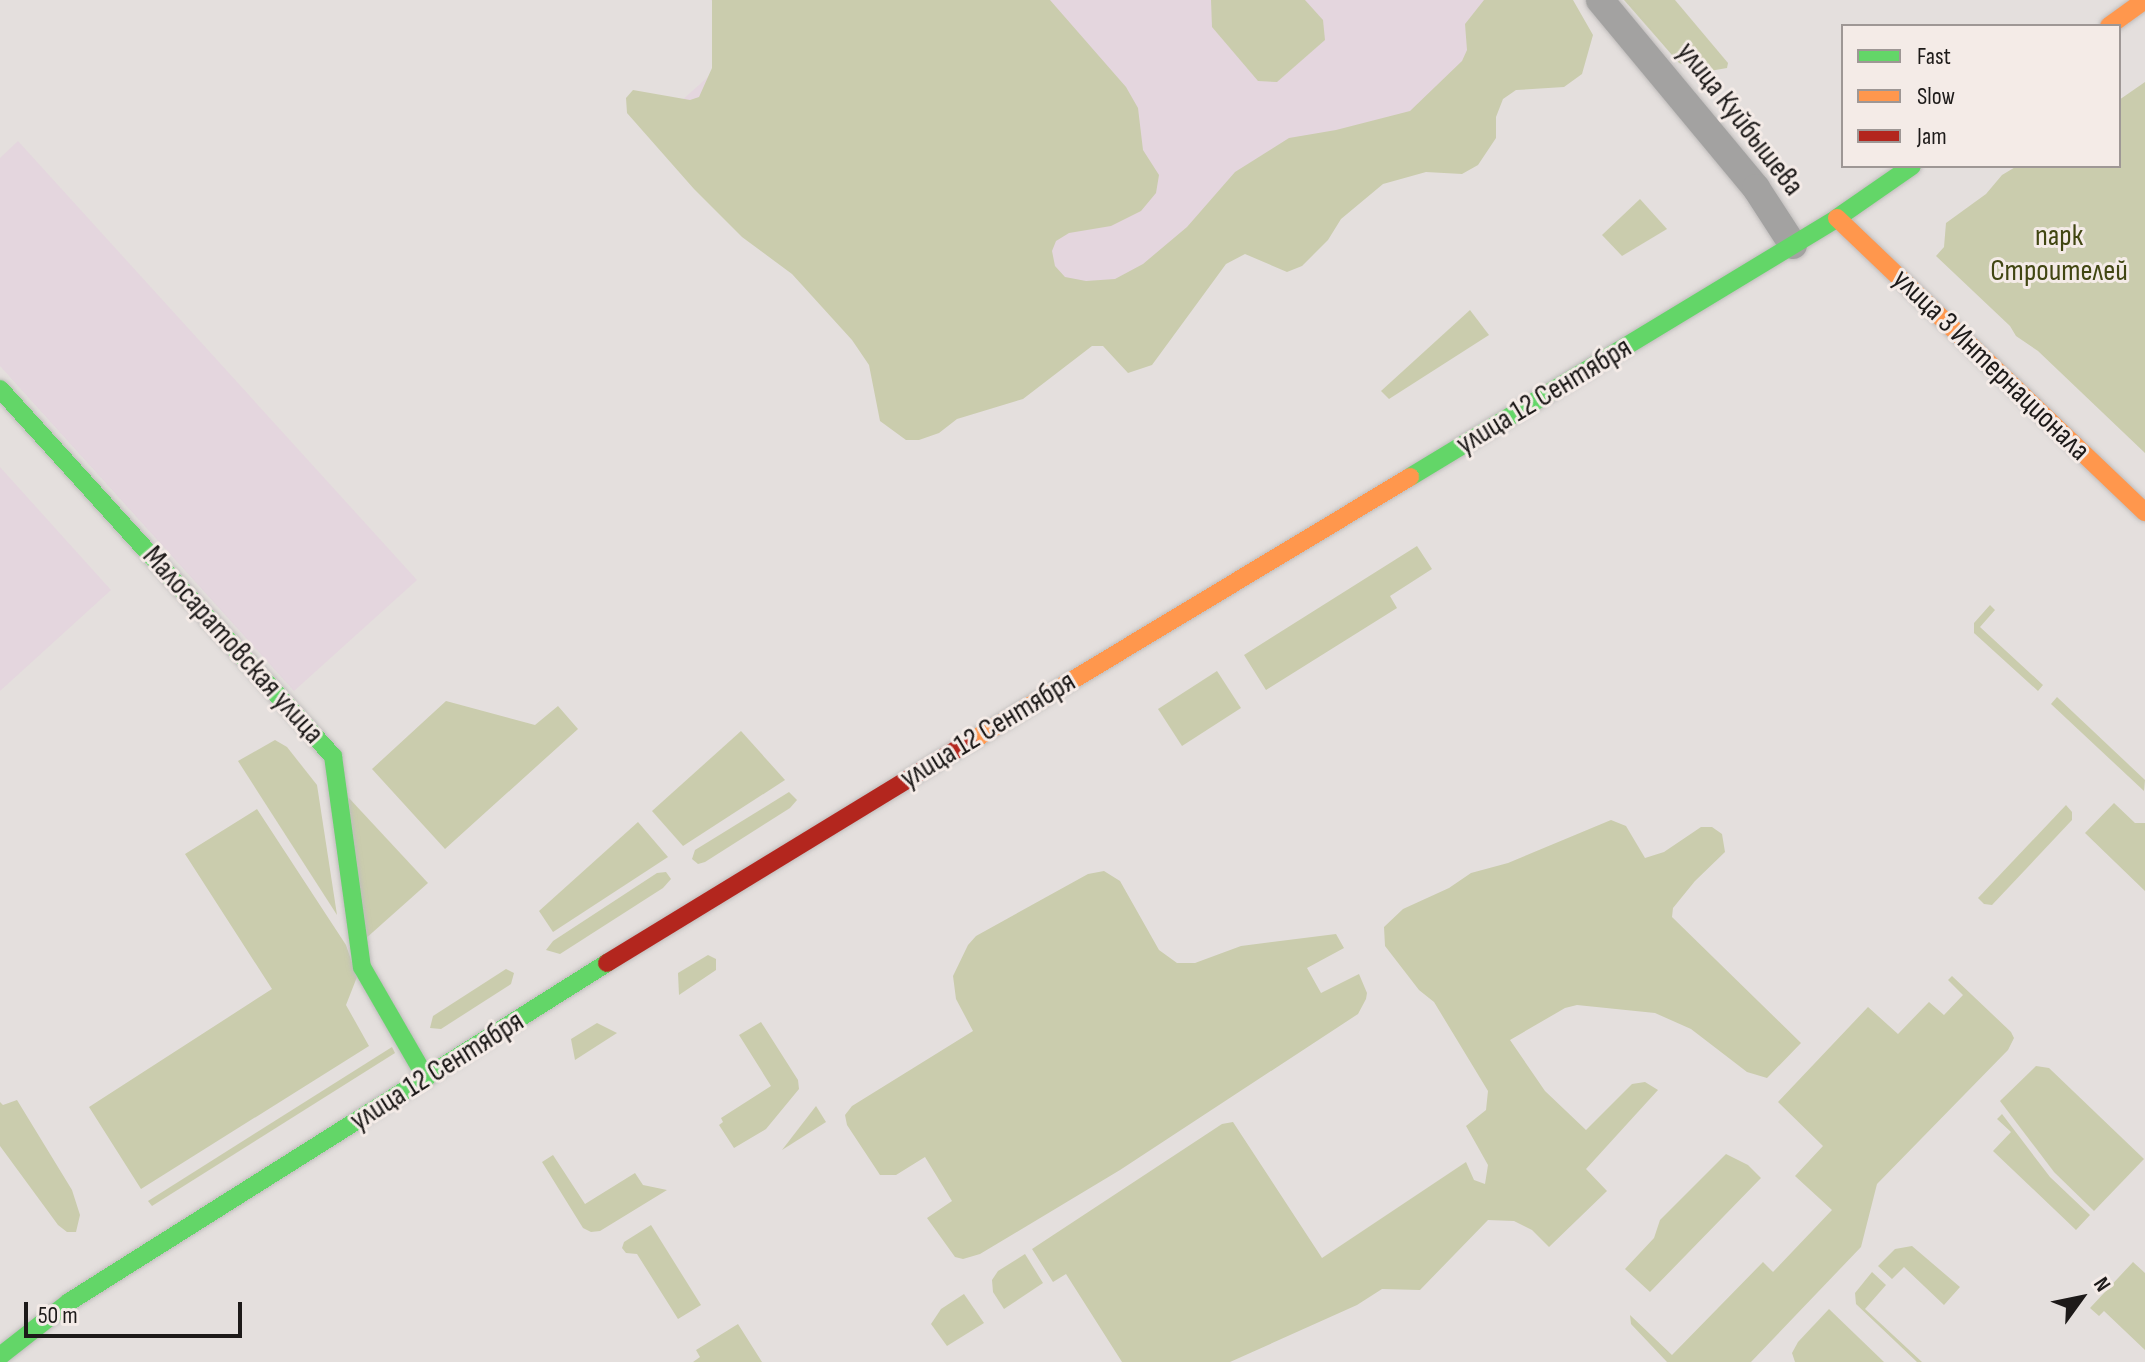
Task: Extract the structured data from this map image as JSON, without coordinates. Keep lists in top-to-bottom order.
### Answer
{
  "streets": {
    "main road": ["улица 3 Интернационала", "улица 12 Сентября", "Малосаратовская улица"],
    "street": ["улица Куйбышева"]
  },
  "crossings": [
    ["улица Куйбышева", "улица 12 Сентября"],
    ["улица 3 Интернационала", "улица 12 Сентября"],
    ["улица 12 Сентября", "Малосаратовская улица"]
  ],
  "parks": ["парк Строителей"],
  "legend": ["Fast", "Slow", "Jam"],
  "scale_bar": "50 m",
  "north": "top right"
}
